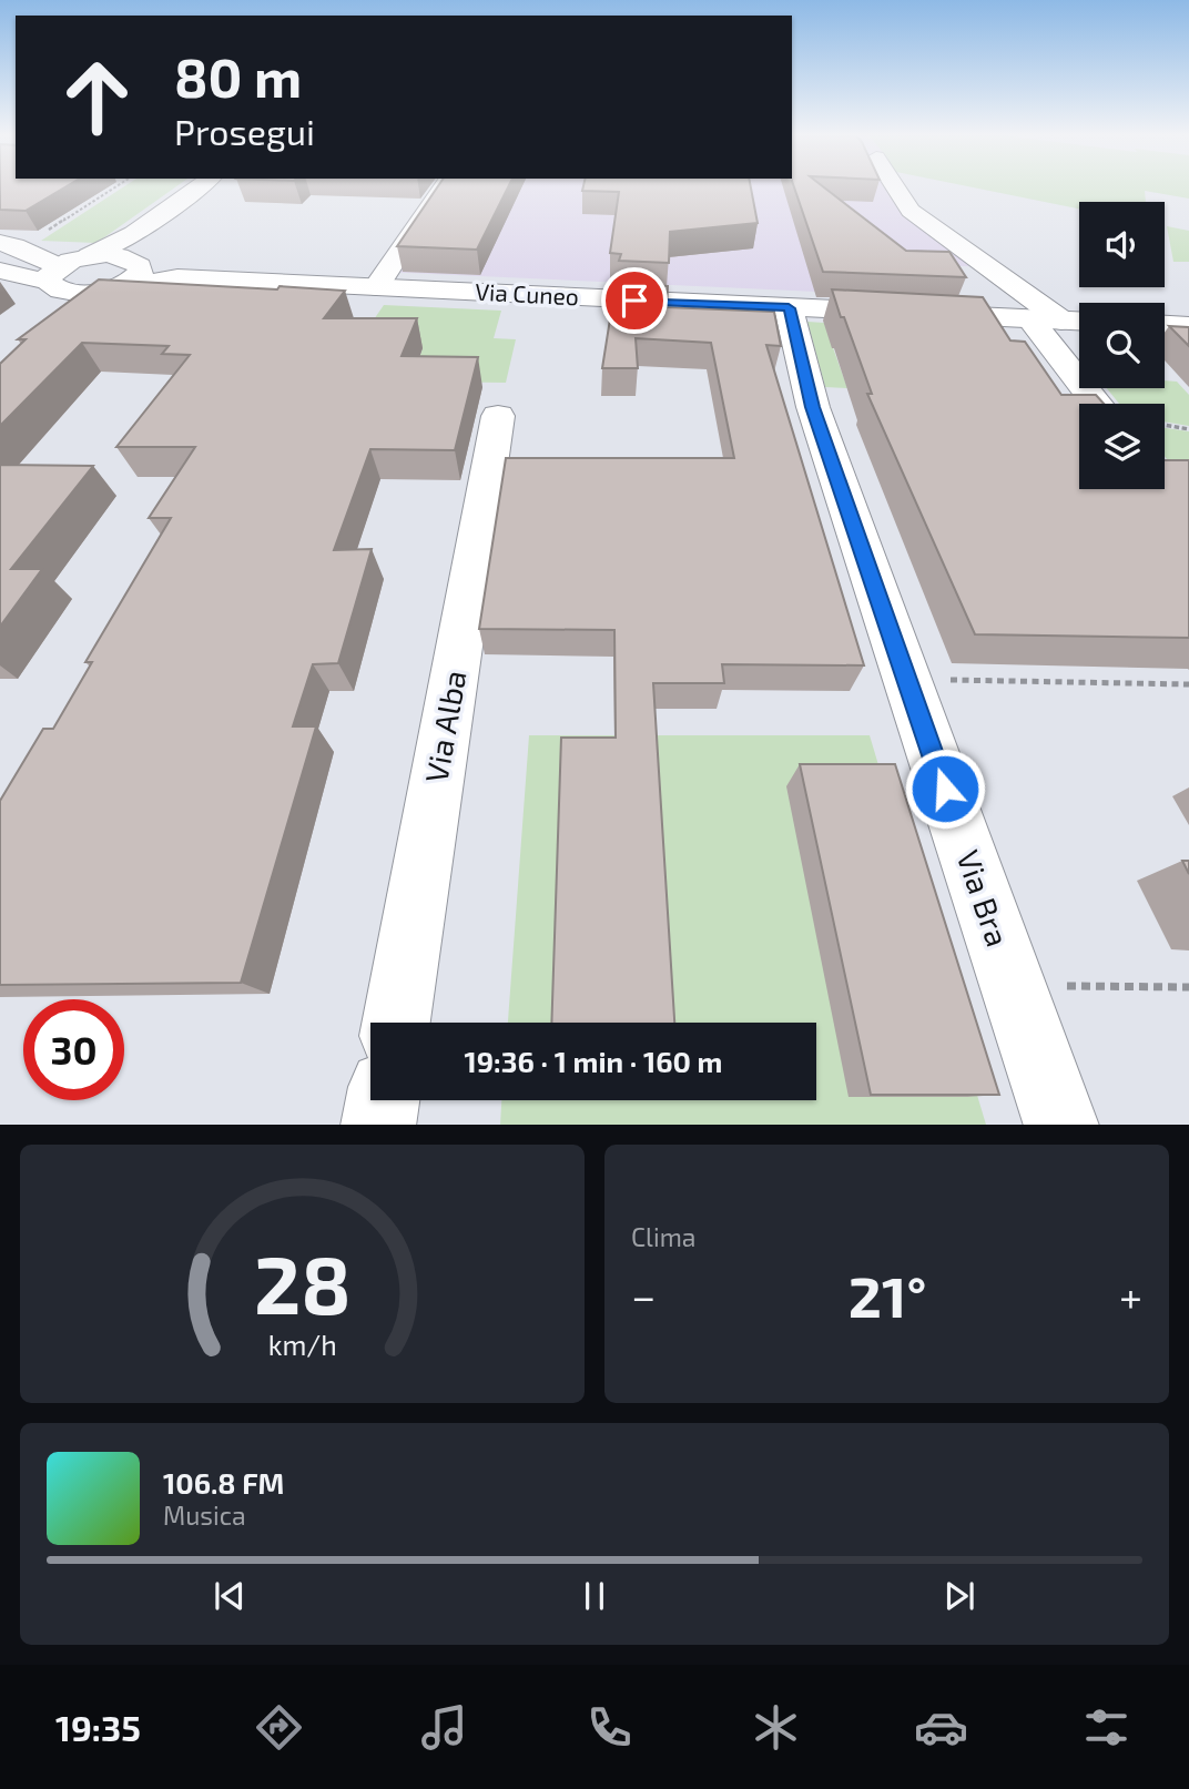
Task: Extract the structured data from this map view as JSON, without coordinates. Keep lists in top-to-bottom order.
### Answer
{
  "streets": {
    "street": ["Via Cuneo", "Via Alba", "Via Bra"]
  },
  "crossings": [
    ["Via Cuneo", "Via Bra"]
  ],
  "page": {
    "turn": ["80 m", "Prosegui"],
    "limit": "30",
    "trip": "19:36 · 1 min · 160 m",
    "tile": "Clima",
    "heat": ["−", "21°", "+"],
    "song": ["106.8 FM", "Musica"],
    "tabs": "19:35",
    "gauge": ["28", "km/h"]
  }
}
